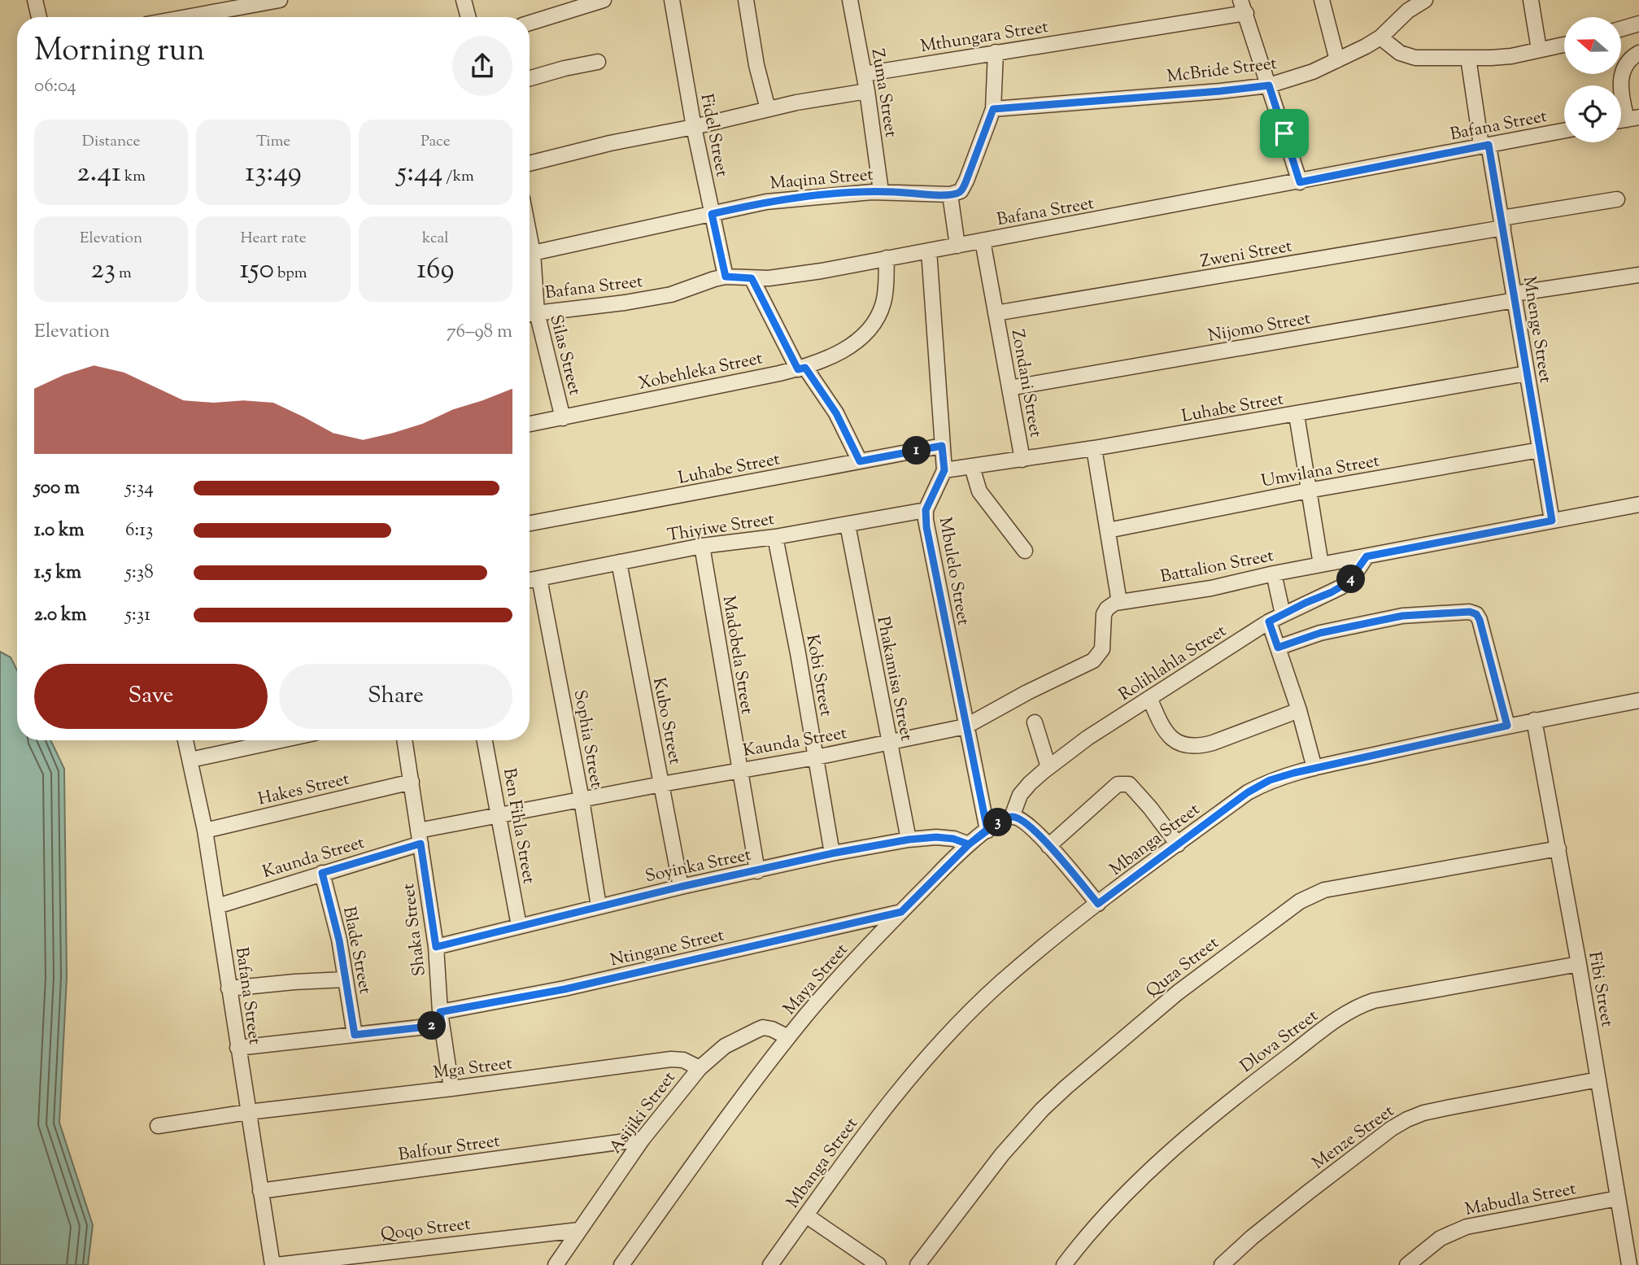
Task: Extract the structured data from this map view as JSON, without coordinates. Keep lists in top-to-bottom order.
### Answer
{
  "streets": {
    "street": [
      "Mthungara Street",
      "McBride Street",
      "Zuma Street",
      "Bafana Street",
      "Fidel Street",
      "Maqina Street",
      "Zweni Street",
      "Nijomo Street",
      "Mnenge Street",
      "Silas Street",
      "Xobehleka Street",
      "Zondani Street",
      "Luhabe Street",
      "Umvilana Street",
      "Thiyiwe Street",
      "Battalion Street",
      "Mbulelo Street",
      "Madobela Street",
      "Rolihlahla Street",
      "Kobi Street",
      "Phakamisa Street",
      "Kubo Street",
      "Sophia Street",
      "Kaunda Street",
      "Hakes Street",
      "Ben Fihla Street",
      "Mbanga Street",
      "Soyinka Street",
      "Shaka Street",
      "Ntingane Street",
      "Blade Street",
      "Quza Street",
      "Maya Street",
      "Fibi Street",
      "Dlova Street",
      "Mga Street",
      "Asijiki Street",
      "Menze Street",
      "Balfour Street",
      "Mabudla Street",
      "Qoqo Street"
    ]
  },
  "crossings": [
    ["Mthungara Street", "Zuma Street"],
    ["Zuma Street", "Maqina Street"],
    ["Bafana Street", "Fidel Street"],
    ["Bafana Street", "Mnenge Street"],
    ["Bafana Street", "Silas Street"],
    ["Bafana Street", "Xobehleka Street"],
    ["Bafana Street", "Zondani Street"],
    ["Bafana Street", "Kaunda Street"],
    ["Bafana Street", "Hakes Street"],
    ["Bafana Street", "Ntingane Street"],
    ["Bafana Street", "Mga Street"],
    ["Bafana Street", "Balfour Street"],
    ["Bafana Street", "Qoqo Street"],
    ["Fidel Street", "Maqina Street"],
    ["Maqina Street", "Silas Street"],
    ["Zweni Street", "Mnenge Street"],
    ["Zweni Street", "Zondani Street"],
    ["Nijomo Street", "Mnenge Street"],
    ["Nijomo Street", "Zondani Street"],
    ["Mnenge Street", "Luhabe Street"],
    ["Mnenge Street", "Umvilana Street"],
    ["Silas Street", "Xobehleka Street"],
    ["Zondani Street", "Luhabe Street"],
    ["Luhabe Street", "Mbulelo Street"],
    ["Thiyiwe Street", "Mbulelo Street"],
    ["Thiyiwe Street", "Madobela Street"],
    ["Thiyiwe Street", "Kobi Street"],
    ["Thiyiwe Street", "Phakamisa Street"],
    ["Thiyiwe Street", "Kubo Street"],
    ["Thiyiwe Street", "Sophia Street"],
    ["Battalion Street", "Kaunda Street"],
    ["Mbulelo Street", "Kaunda Street"],
    ["Mbulelo Street", "Maya Street"],
    ["Madobela Street", "Kaunda Street"],
    ["Madobela Street", "Soyinka Street"],
    ["Rolihlahla Street", "Maya Street"],
    ["Kobi Street", "Kaunda Street"],
    ["Kobi Street", "Soyinka Street"],
    ["Phakamisa Street", "Kaunda Street"],
    ["Phakamisa Street", "Soyinka Street"],
    ["Kubo Street", "Kaunda Street"],
    ["Kubo Street", "Soyinka Street"],
    ["Sophia Street", "Kaunda Street"],
    ["Sophia Street", "Soyinka Street"],
    ["Kaunda Street", "Ben Fihla Street"],
    ["Kaunda Street", "Shaka Street"],
    ["Kaunda Street", "Blade Street"],
    ["Hakes Street", "Shaka Street"],
    ["Ben Fihla Street", "Soyinka Street"],
    ["Mbanga Street", "Fibi Street"],
    ["Soyinka Street", "Shaka Street"],
    ["Soyinka Street", "Maya Street"],
    ["Shaka Street", "Ntingane Street"],
    ["Shaka Street", "Mga Street"],
    ["Ntingane Street", "Blade Street"],
    ["Ntingane Street", "Maya Street"],
    ["Quza Street", "Fibi Street"],
    ["Maya Street", "Asijiki Street"],
    ["Fibi Street", "Dlova Street"],
    ["Fibi Street", "Menze Street"],
    ["Fibi Street", "Mabudla Street"],
    ["Mga Street", "Asijiki Street"],
    ["Asijiki Street", "Balfour Street"],
    ["Asijiki Street", "Qoqo Street"]
  ],
  "north": "left",
  "page": {
    "heading": ["Morning run", "06:04"],
    "stats": [
      ["Distance", "2.41 km"],
      ["Time", "13:49"],
      ["Pace", "5:44 /km"],
      ["Elevation", "23 m"],
      ["Heart rate", "150 bpm"],
      ["kcal", "169"]
    ],
    "chart": ["Elevation", "76–98 m"],
    "pins": [
      "1",
      "4",
      "3",
      "2"
    ],
    "list": [
      {
        "name": "500 m",
        "note": "5:34"
      },
      {
        "name": "1.0 km",
        "note": "6:13"
      },
      {
        "name": "1.5 km",
        "note": "5:38"
      },
      {
        "name": "2.0 km",
        "note": "5:31"
      }
    ],
    "buttons": ["Save", "Share"]
  }
}
